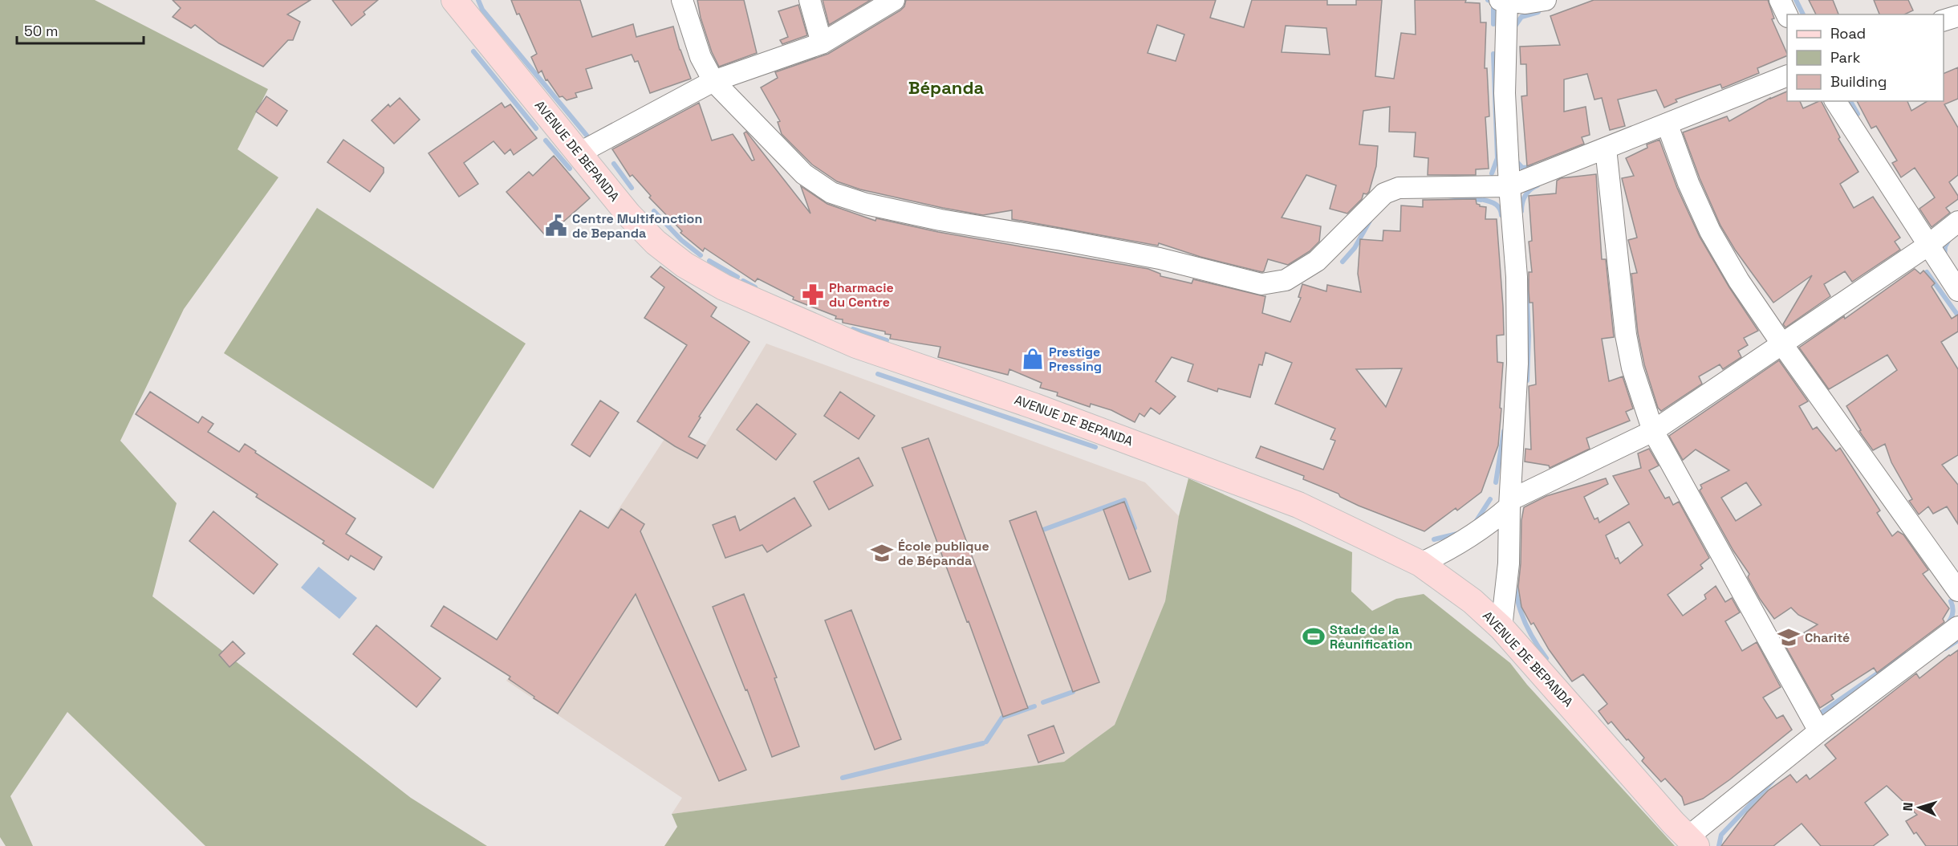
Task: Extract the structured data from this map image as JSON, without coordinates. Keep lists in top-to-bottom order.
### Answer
{
  "streets": {
    "main road": ["AVENUE DE BEPANDA"]
  },
  "districts": ["Bépanda"],
  "places": {
    "public building": ["Centre Multifonction de Bepanda"],
    "pharmacy": ["Pharmacie du Centre"],
    "shop": ["Prestige Pressing"],
    "school or university": ["École publique de Bépanda", "Charité"],
    "sports": ["Stade de la Réunification"]
  },
  "legend": ["Road", "Park", "Building"],
  "scale_bar": "50 m",
  "north": "left"
}
